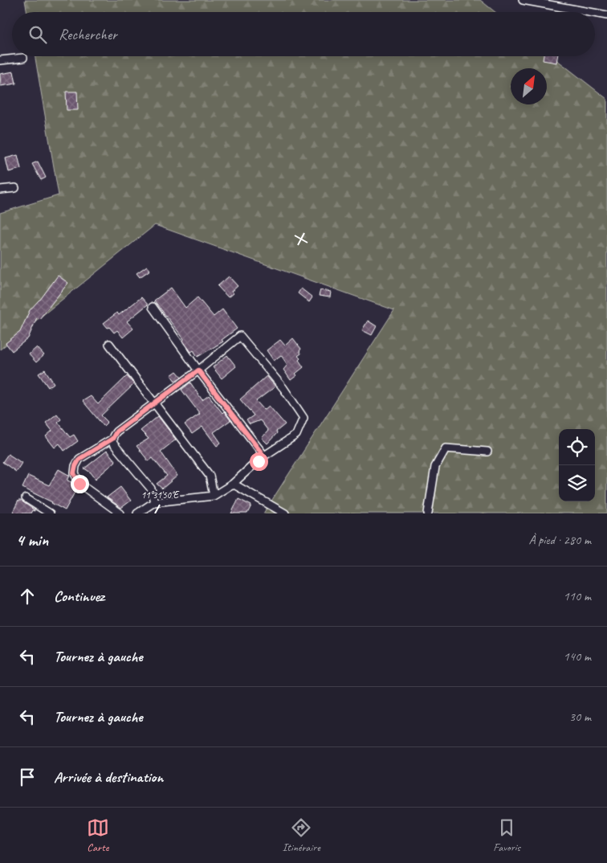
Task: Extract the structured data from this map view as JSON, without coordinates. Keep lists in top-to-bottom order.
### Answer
{
  "north": "top right",
  "page": {
    "search": "Rechercher",
    "heading": ["4 min", "À pied · 280 m"],
    "list": [
      ["Continuez", "110 m"],
      ["Tournez à gauche", "140 m"],
      ["Tournez à gauche", "30 m"],
      "Arrivée à destination"
    ],
    "nav": ["Carte", "Itinéraire", "Favoris"]
  },
  "coordinates": ["11°31'50\"E"]
}
